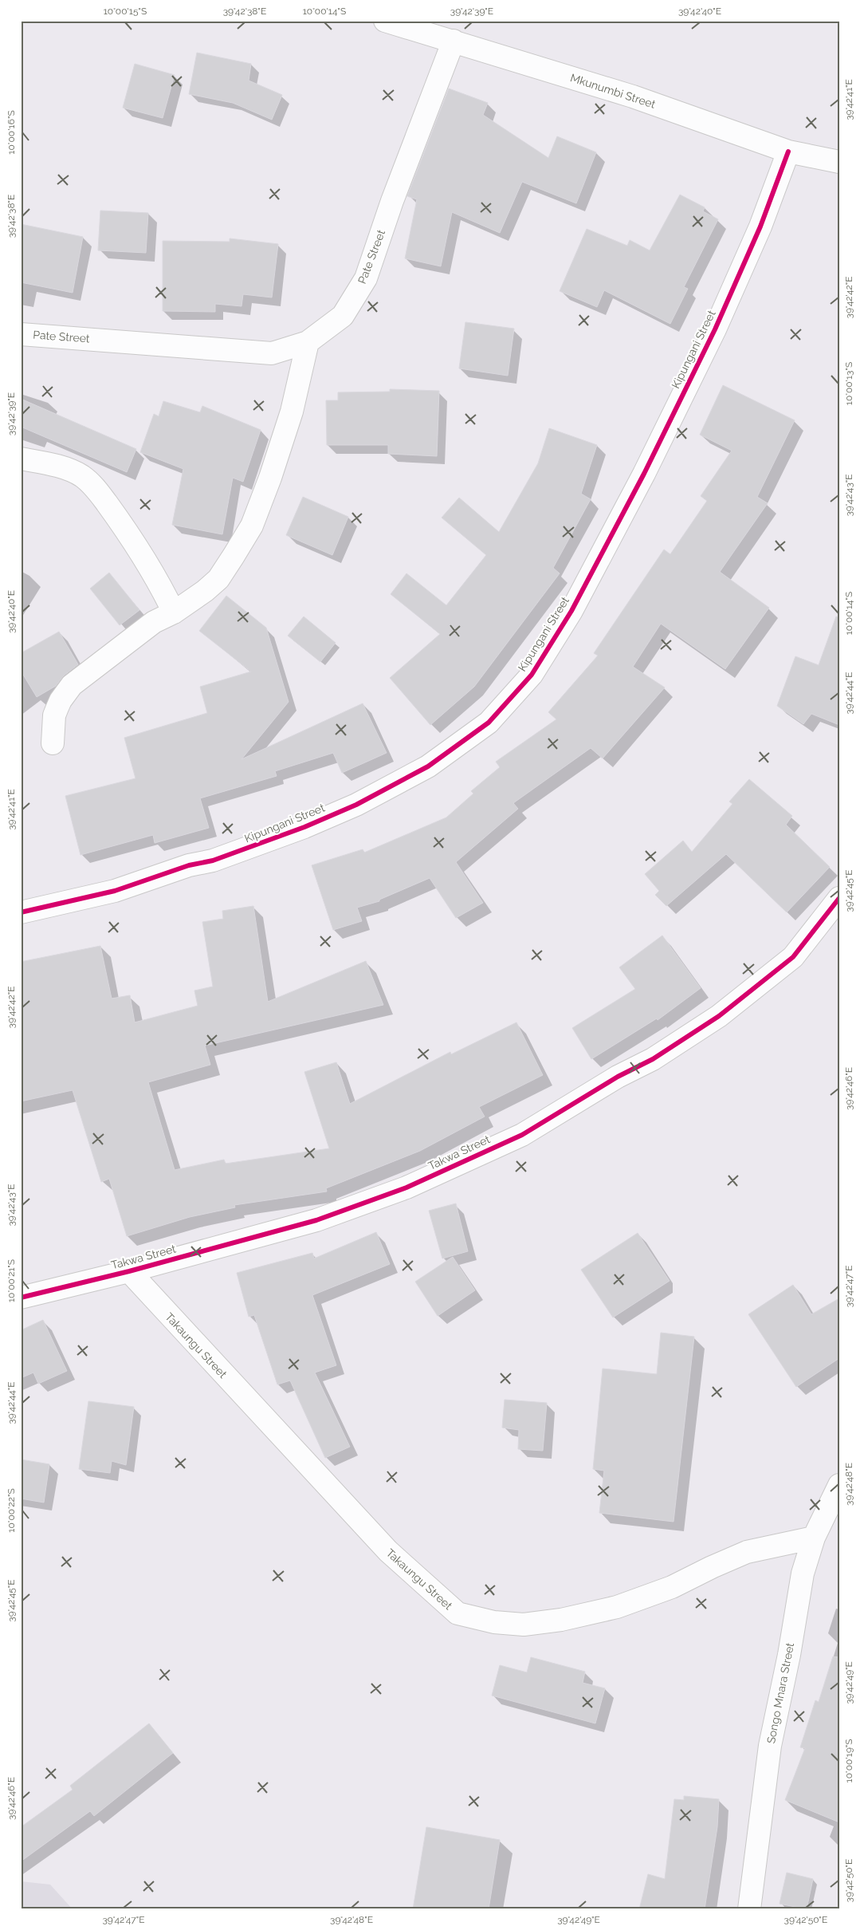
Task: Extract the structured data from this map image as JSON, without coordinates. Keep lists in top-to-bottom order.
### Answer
{
  "streets": {
    "street": [
      "Mkunumbi Street",
      "Pate Street",
      "Kipungani Street",
      "Takwa Street",
      "Takaungu Street",
      "Songo Mnara Street"
    ]
  },
  "crossings": [
    ["Mkunumbi Street", "Pate Street"],
    ["Mkunumbi Street", "Kipungani Street"],
    ["Takwa Street", "Takaungu Street"],
    ["Takaungu Street", "Songo Mnara Street"]
  ],
  "coordinates": [
    "10°00'15\"S",
    "39°42'38\"E",
    "10°00'14\"S",
    "39°42'39\"E",
    "39°42'40\"E",
    "39°42'41\"E",
    "10°00'16\"S",
    "39°42'42\"E",
    "10°00'13\"S",
    "39°42'43\"E",
    "39°42'44\"E",
    "39°42'45\"E",
    "39°42'46\"E",
    "10°00'21\"S",
    "39°42'47\"E",
    "39°42'48\"E",
    "10°00'22\"S",
    "39°42'49\"E",
    "10°00'19\"S",
    "39°42'50\"E"
  ]
}
